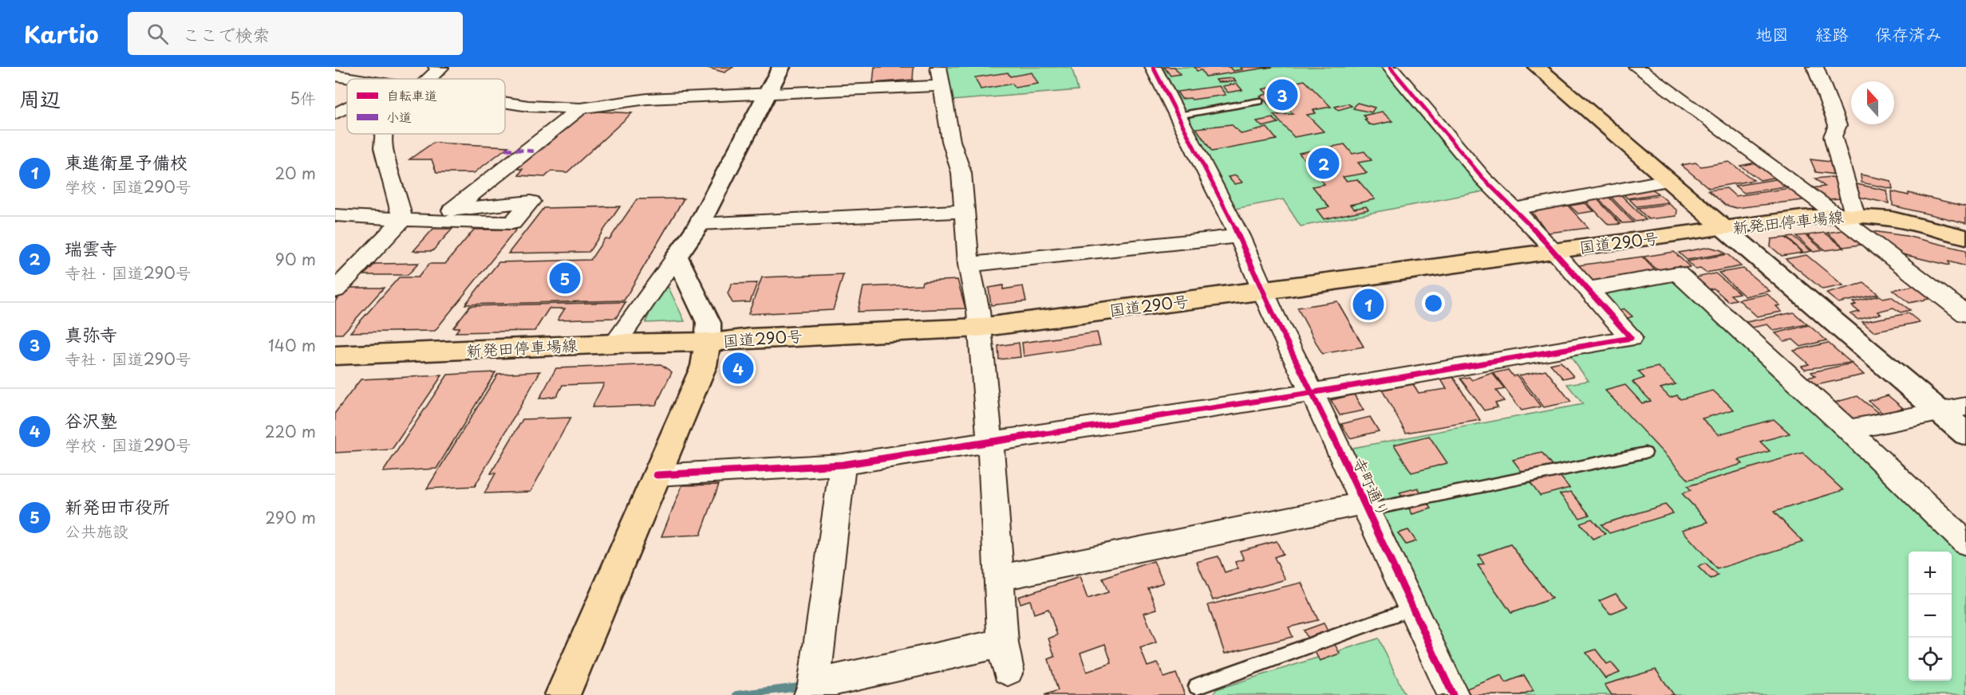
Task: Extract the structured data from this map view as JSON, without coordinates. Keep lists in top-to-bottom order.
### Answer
{
  "streets": {
    "main road": ["新発田停車場線", "国道290号"],
    "street": ["寺町通り"]
  },
  "crossings": [
    ["新発田停車場線", "国道290号"],
    ["国道290号", "寺町通り"]
  ],
  "legend": ["自転車道", "小道"],
  "north": "top",
  "page": {
    "header": "Kartio",
    "search": "ここで検索",
    "nav": ["地図", "経路", "保存済み"],
    "heading": ["周辺", "5件"],
    "pins": [
      "3",
      "2",
      "5",
      "1",
      "4"
    ],
    "list": [
      {
        "mark": "1",
        "name": "東進衛星予備校",
        "note": "学校 · 国道290号",
        "value": "20 m"
      },
      {
        "mark": "2",
        "name": "瑞雲寺",
        "note": "寺社 · 国道290号",
        "value": "90 m"
      },
      {
        "mark": "3",
        "name": "真弥寺",
        "note": "寺社 · 国道290号",
        "value": "140 m"
      },
      {
        "mark": "4",
        "name": "谷沢塾",
        "note": "学校 · 国道290号",
        "value": "220 m"
      },
      {
        "mark": "5",
        "name": "新発田市役所",
        "note": "公共施設",
        "value": "290 m"
      }
    ],
    "map_buttons": ["+", "−"]
  }
}
